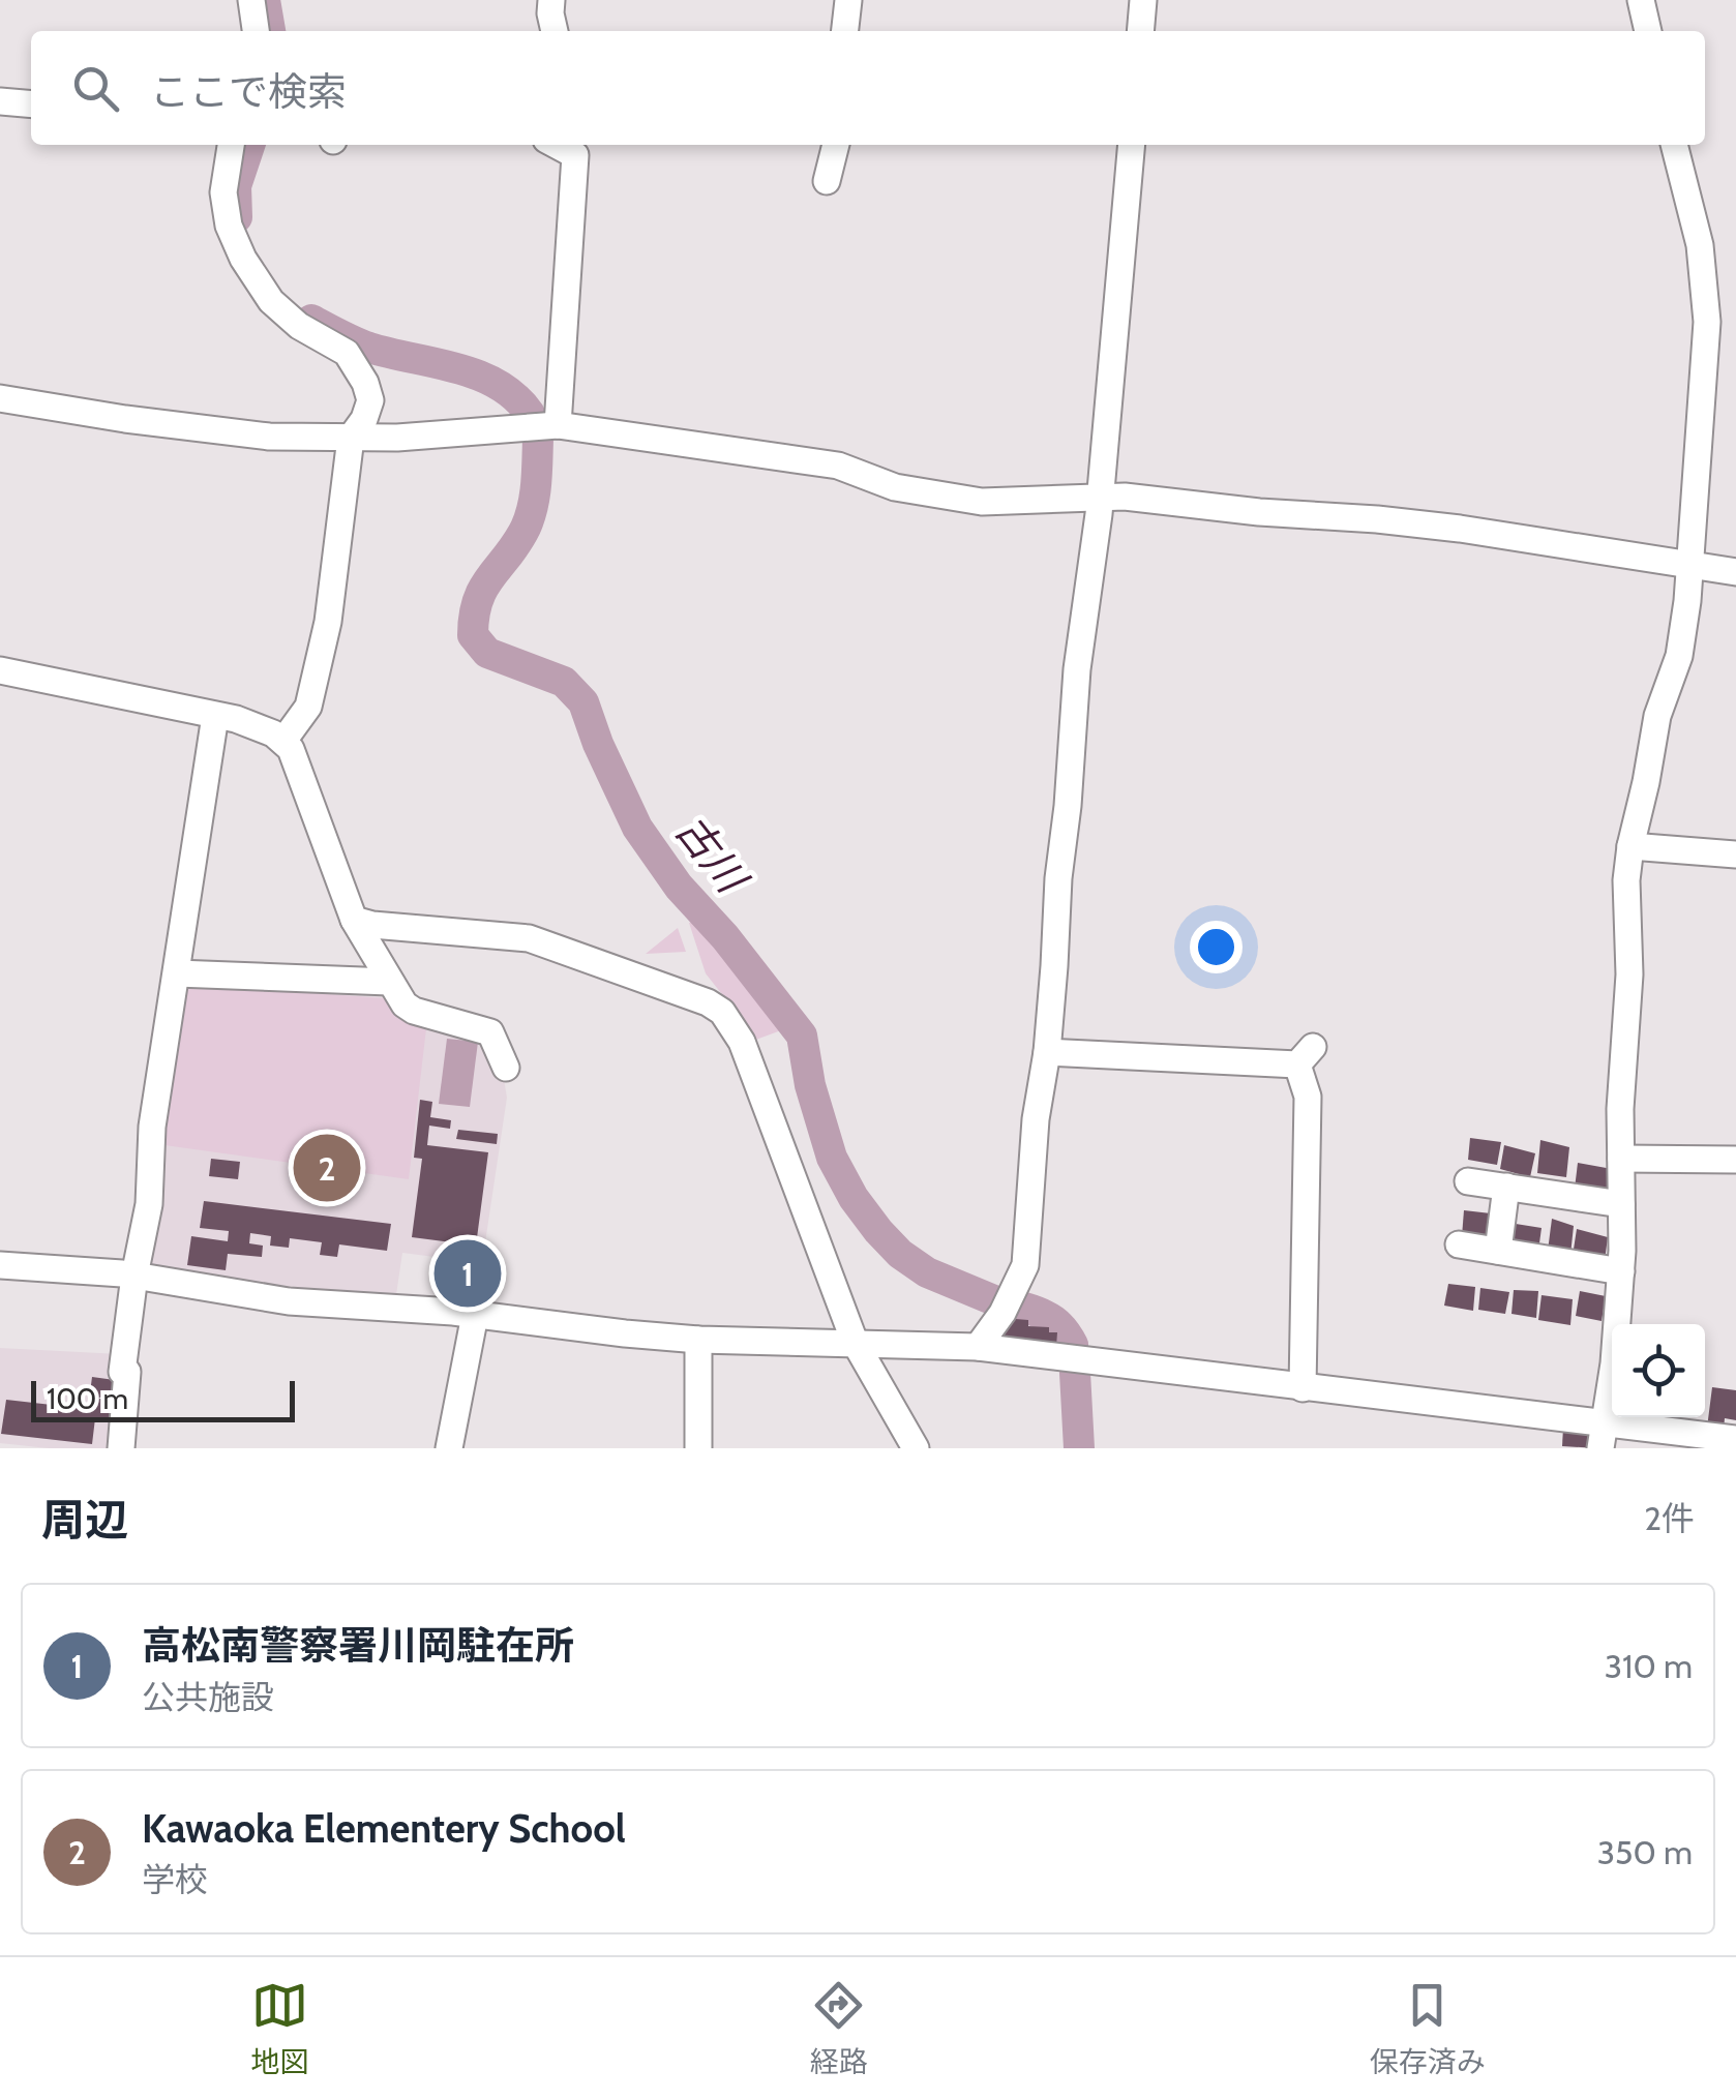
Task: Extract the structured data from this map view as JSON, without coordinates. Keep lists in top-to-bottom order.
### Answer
{
  "water": ["古川"],
  "scale_bar": "100 m",
  "page": {
    "search": "ここで検索",
    "pins": ["2", "1"],
    "scale": "100 m",
    "heading": ["周辺", "2件"],
    "list": [
      {
        "mark": "1",
        "name": "高松南警察署川岡駐在所",
        "note": "公共施設",
        "value": "310 m"
      },
      {
        "mark": "2",
        "name": "Kawaoka Elementery School",
        "note": "学校",
        "value": "350 m"
      }
    ],
    "nav": ["地図", "経路", "保存済み"]
  }
}
